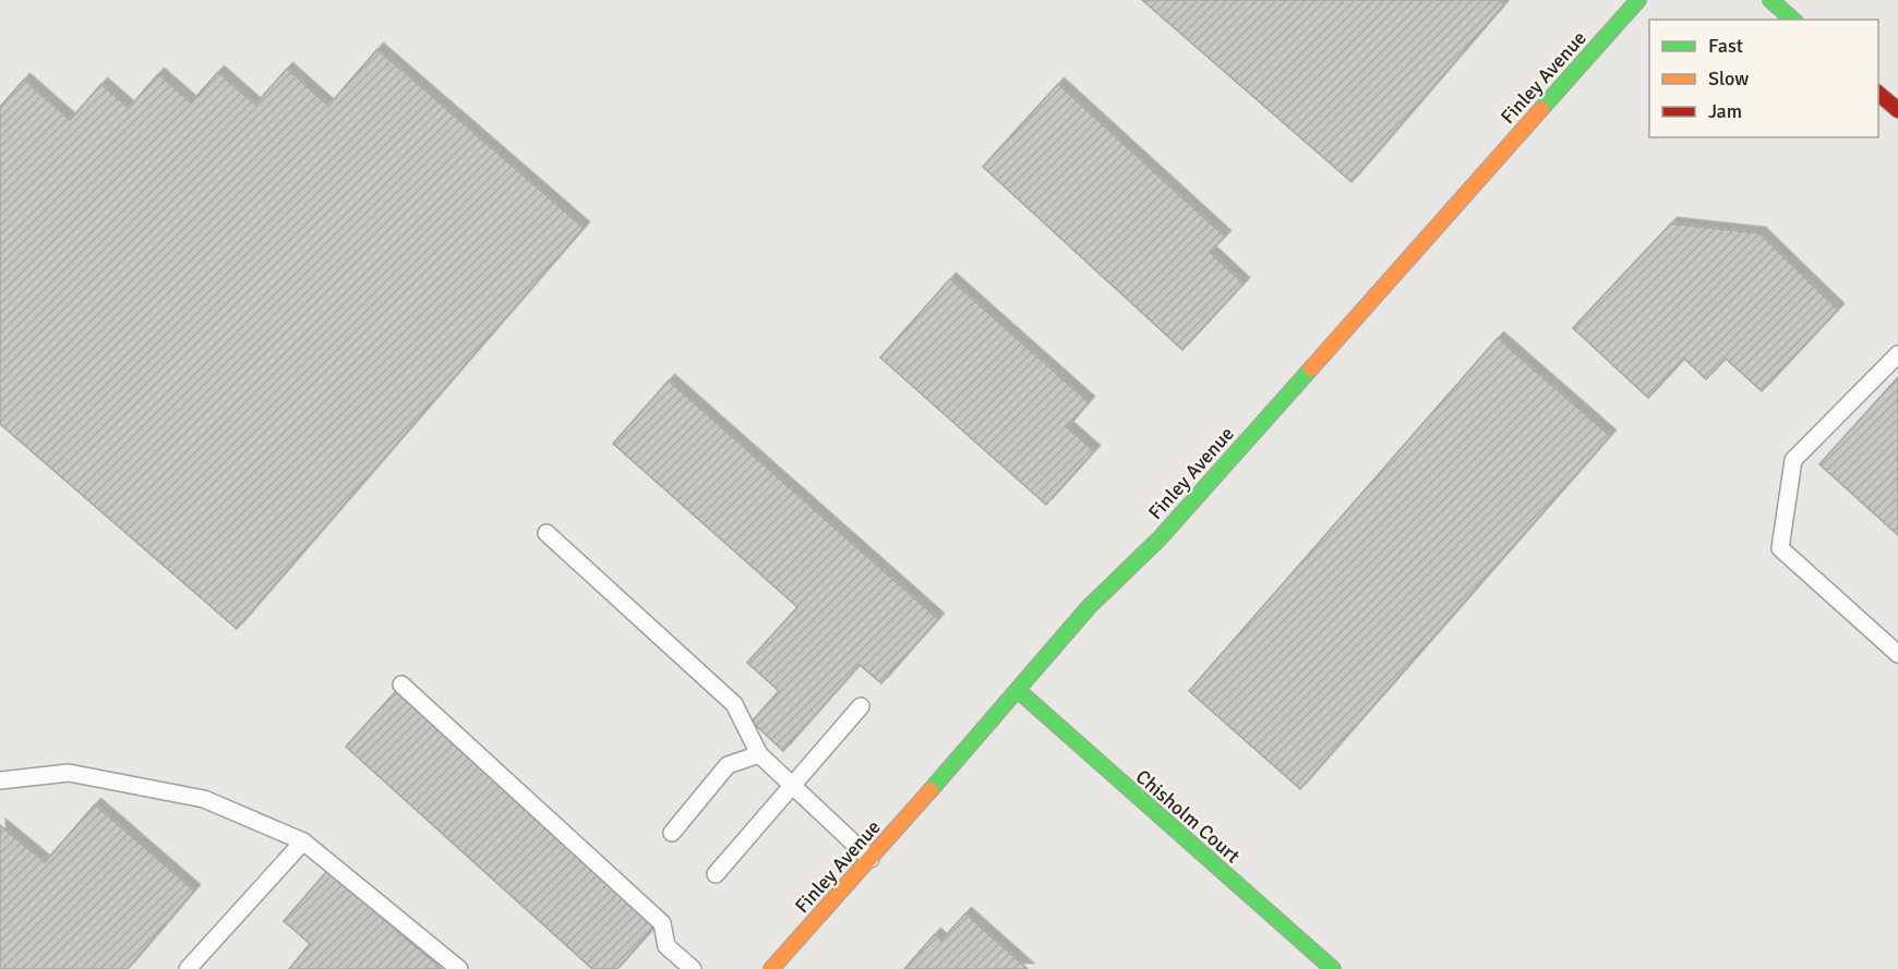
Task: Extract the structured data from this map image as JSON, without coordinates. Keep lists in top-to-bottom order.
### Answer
{
  "streets": {
    "street": ["Finley Avenue", "Chisholm Court"]
  },
  "crossings": [
    ["Finley Avenue", "Chisholm Court"]
  ],
  "legend": ["Fast", "Slow", "Jam"]
}
